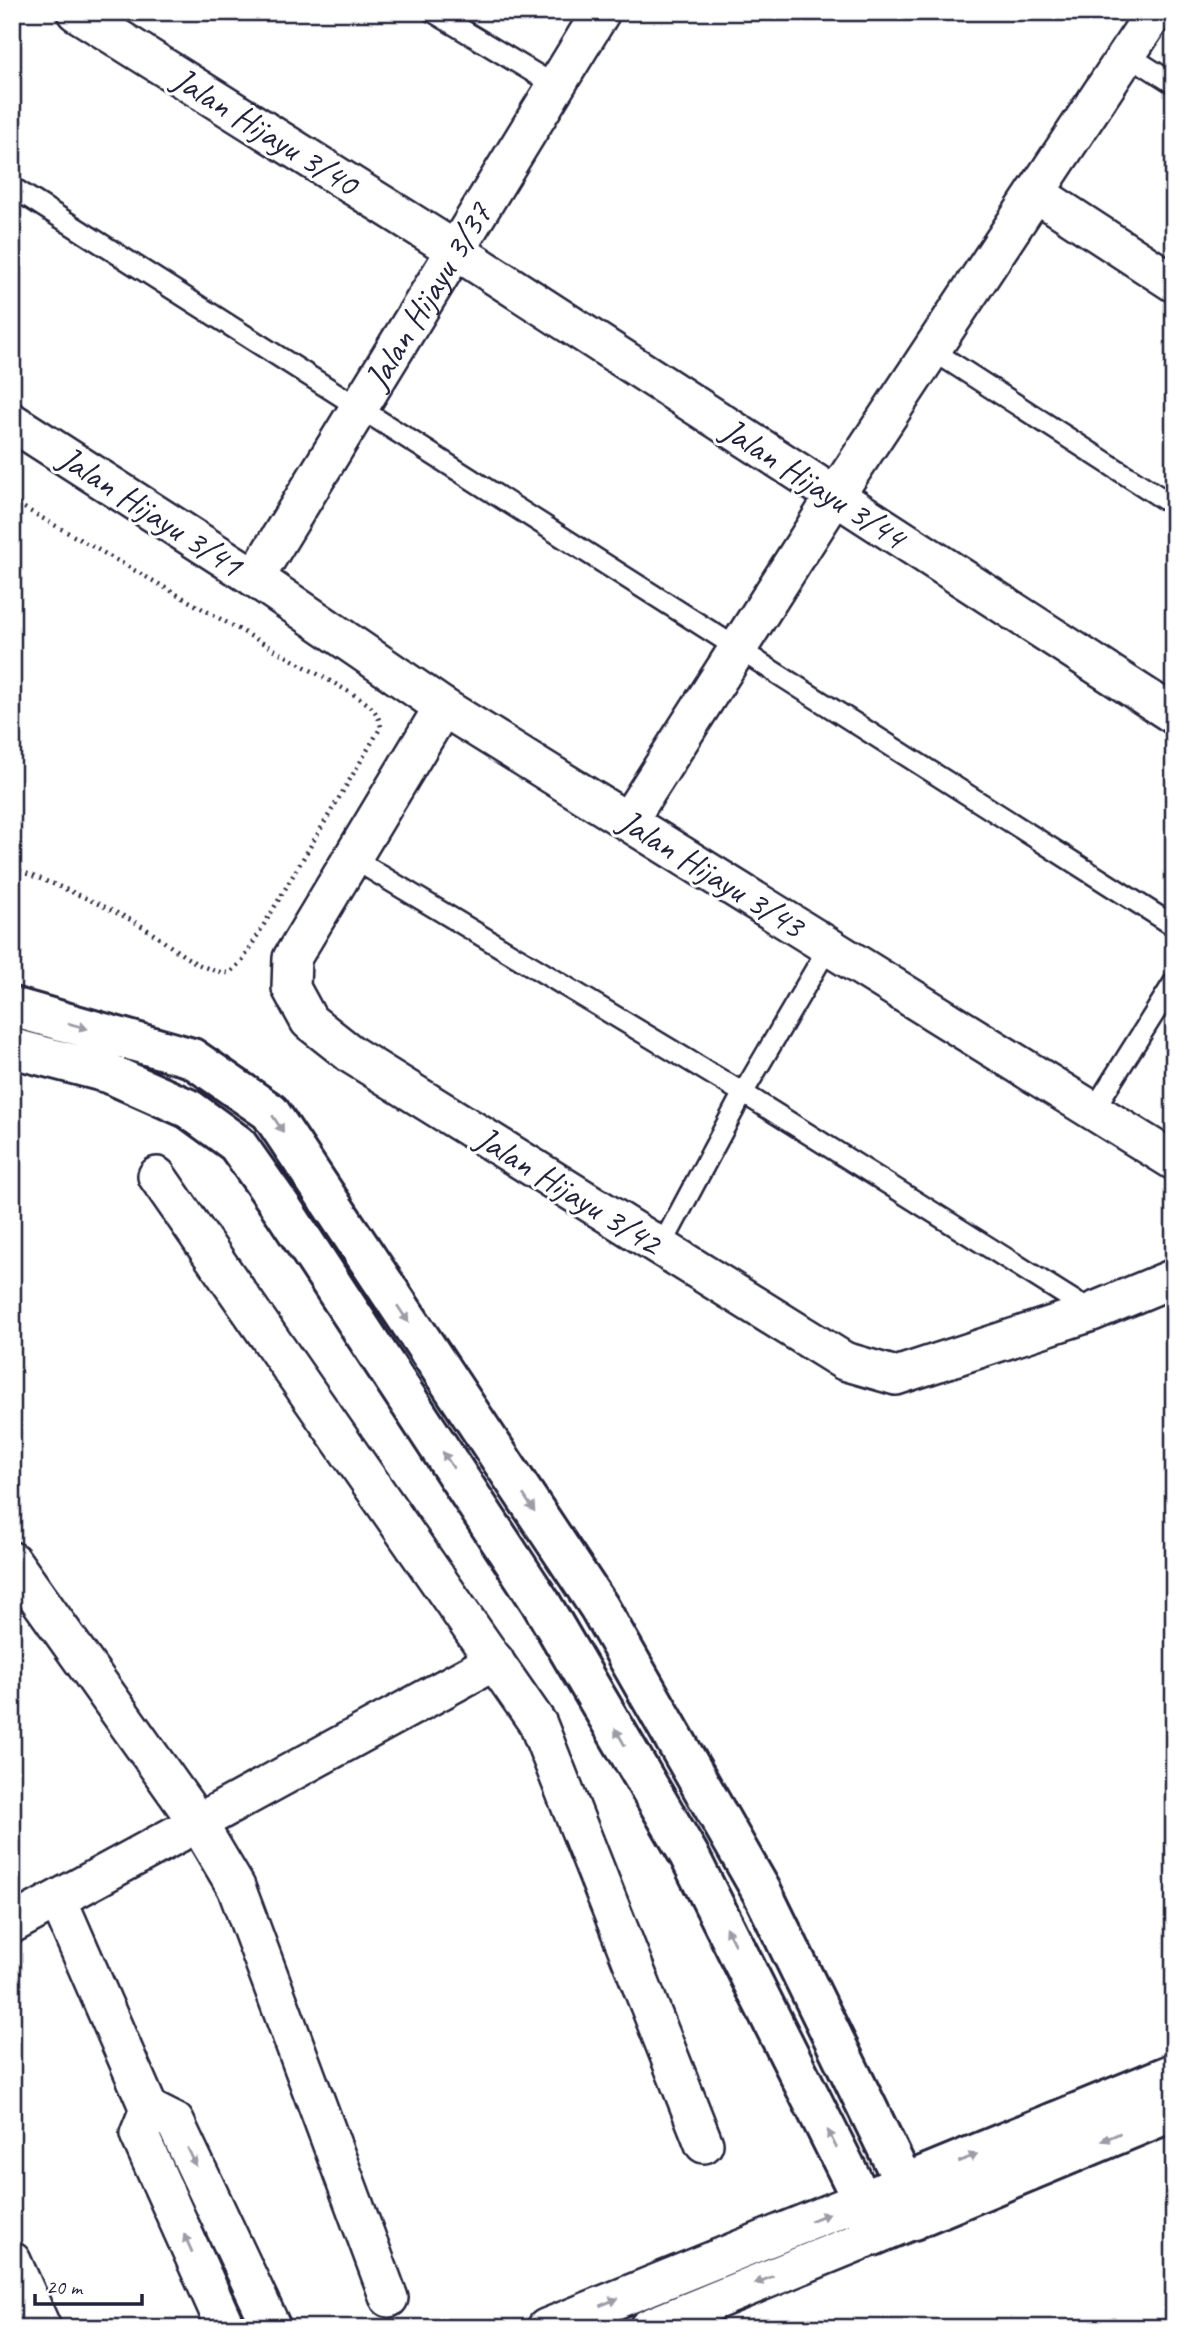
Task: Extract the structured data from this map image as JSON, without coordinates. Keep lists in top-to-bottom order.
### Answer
{
  "streets": {
    "street": [
      "Jalan Hijayu 3/40",
      "Jalan Hijayu 3/37",
      "Jalan Hijayu 3/44",
      "Jalan Hijayu 3/41",
      "Jalan Hijayu 3/43",
      "Jalan Hijayu 3/42"
    ]
  },
  "crossings": [
    ["Jalan Hijayu 3/40", "Jalan Hijayu 3/37"],
    ["Jalan Hijayu 3/40", "Jalan Hijayu 3/44"],
    ["Jalan Hijayu 3/37", "Jalan Hijayu 3/44"],
    ["Jalan Hijayu 3/37", "Jalan Hijayu 3/41"],
    ["Jalan Hijayu 3/37", "Jalan Hijayu 3/43"],
    ["Jalan Hijayu 3/41", "Jalan Hijayu 3/43"],
    ["Jalan Hijayu 3/43", "Jalan Hijayu 3/42"]
  ],
  "scale_bar": "20 m"
}
